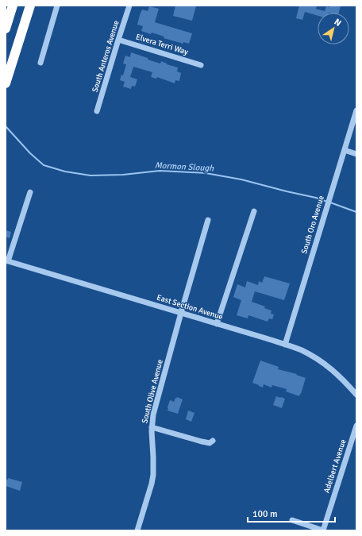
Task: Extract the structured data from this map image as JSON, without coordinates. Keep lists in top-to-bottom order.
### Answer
{
  "streets": {
    "street": [
      "Elvera Terri Way",
      "South Anteros Avenue",
      "South Oro Avenue",
      "East Section Avenue",
      "South Olive Avenue",
      "Adelbert Avenue"
    ]
  },
  "crossings": [
    ["Elvera Terri Way", "South Anteros Avenue"],
    ["South Oro Avenue", "East Section Avenue"],
    ["East Section Avenue", "South Olive Avenue"]
  ],
  "water": ["Mormon Slough"],
  "scale_bar": "100 m",
  "north": "top right"
}
